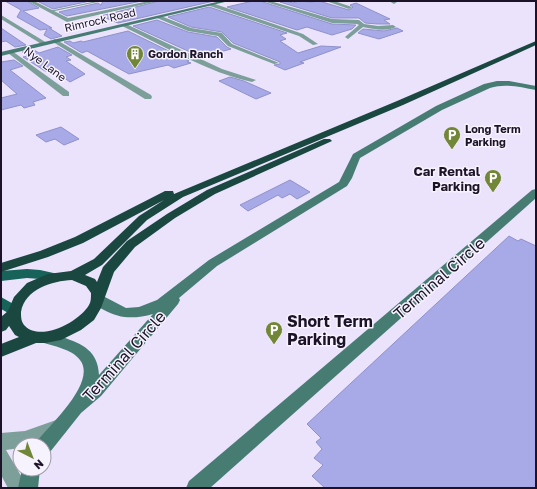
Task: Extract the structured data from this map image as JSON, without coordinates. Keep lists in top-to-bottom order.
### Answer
{
  "streets": {
    "street": ["Rimrock Road", "Nye Lane", "Terminal Circle"]
  },
  "crossings": [
    ["Rimrock Road", "Nye Lane"]
  ],
  "places": {
    "building": ["Gordon Ranch"],
    "parking": ["Long Term Parking", "Car Rental Parking", "Short Term Parking"]
  },
  "north": "bottom right"
}
